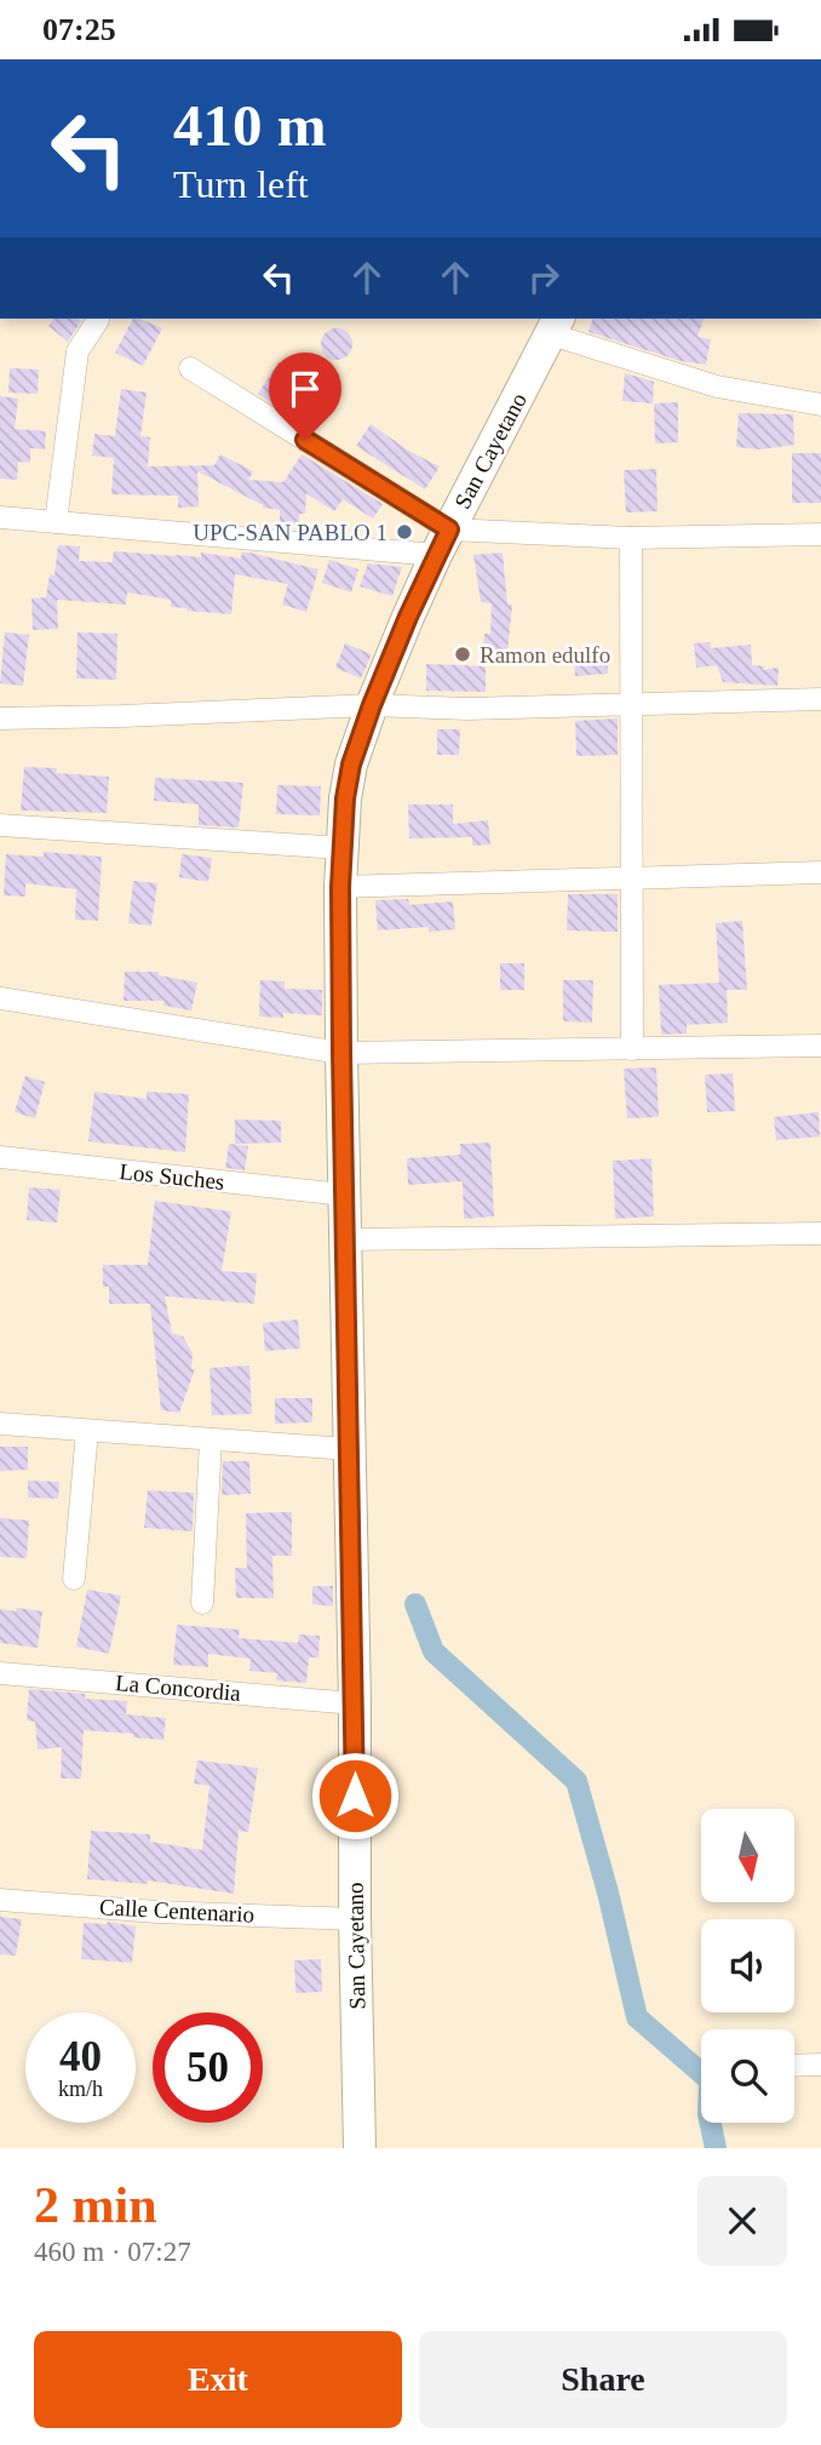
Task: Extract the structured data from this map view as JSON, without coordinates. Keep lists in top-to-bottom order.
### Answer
{
  "streets": {
    "main road": ["San Cayetano"],
    "street": ["Los Suches", "La Concordia", "Calle Centenario"]
  },
  "crossings": [
    ["San Cayetano", "Los Suches"],
    ["San Cayetano", "La Concordia"],
    ["San Cayetano", "Calle Centenario"]
  ],
  "places": ["UPC-SAN PABLO 1", "Ramon edulfo"],
  "north": "bottom",
  "page": {
    "status": "07:25",
    "turn": ["410 m", "Turn left"],
    "speed": "40 km/h",
    "limit": "50",
    "heading": ["2 min", "460 m · 07:27"],
    "buttons": ["Exit", "Share"]
  }
}
